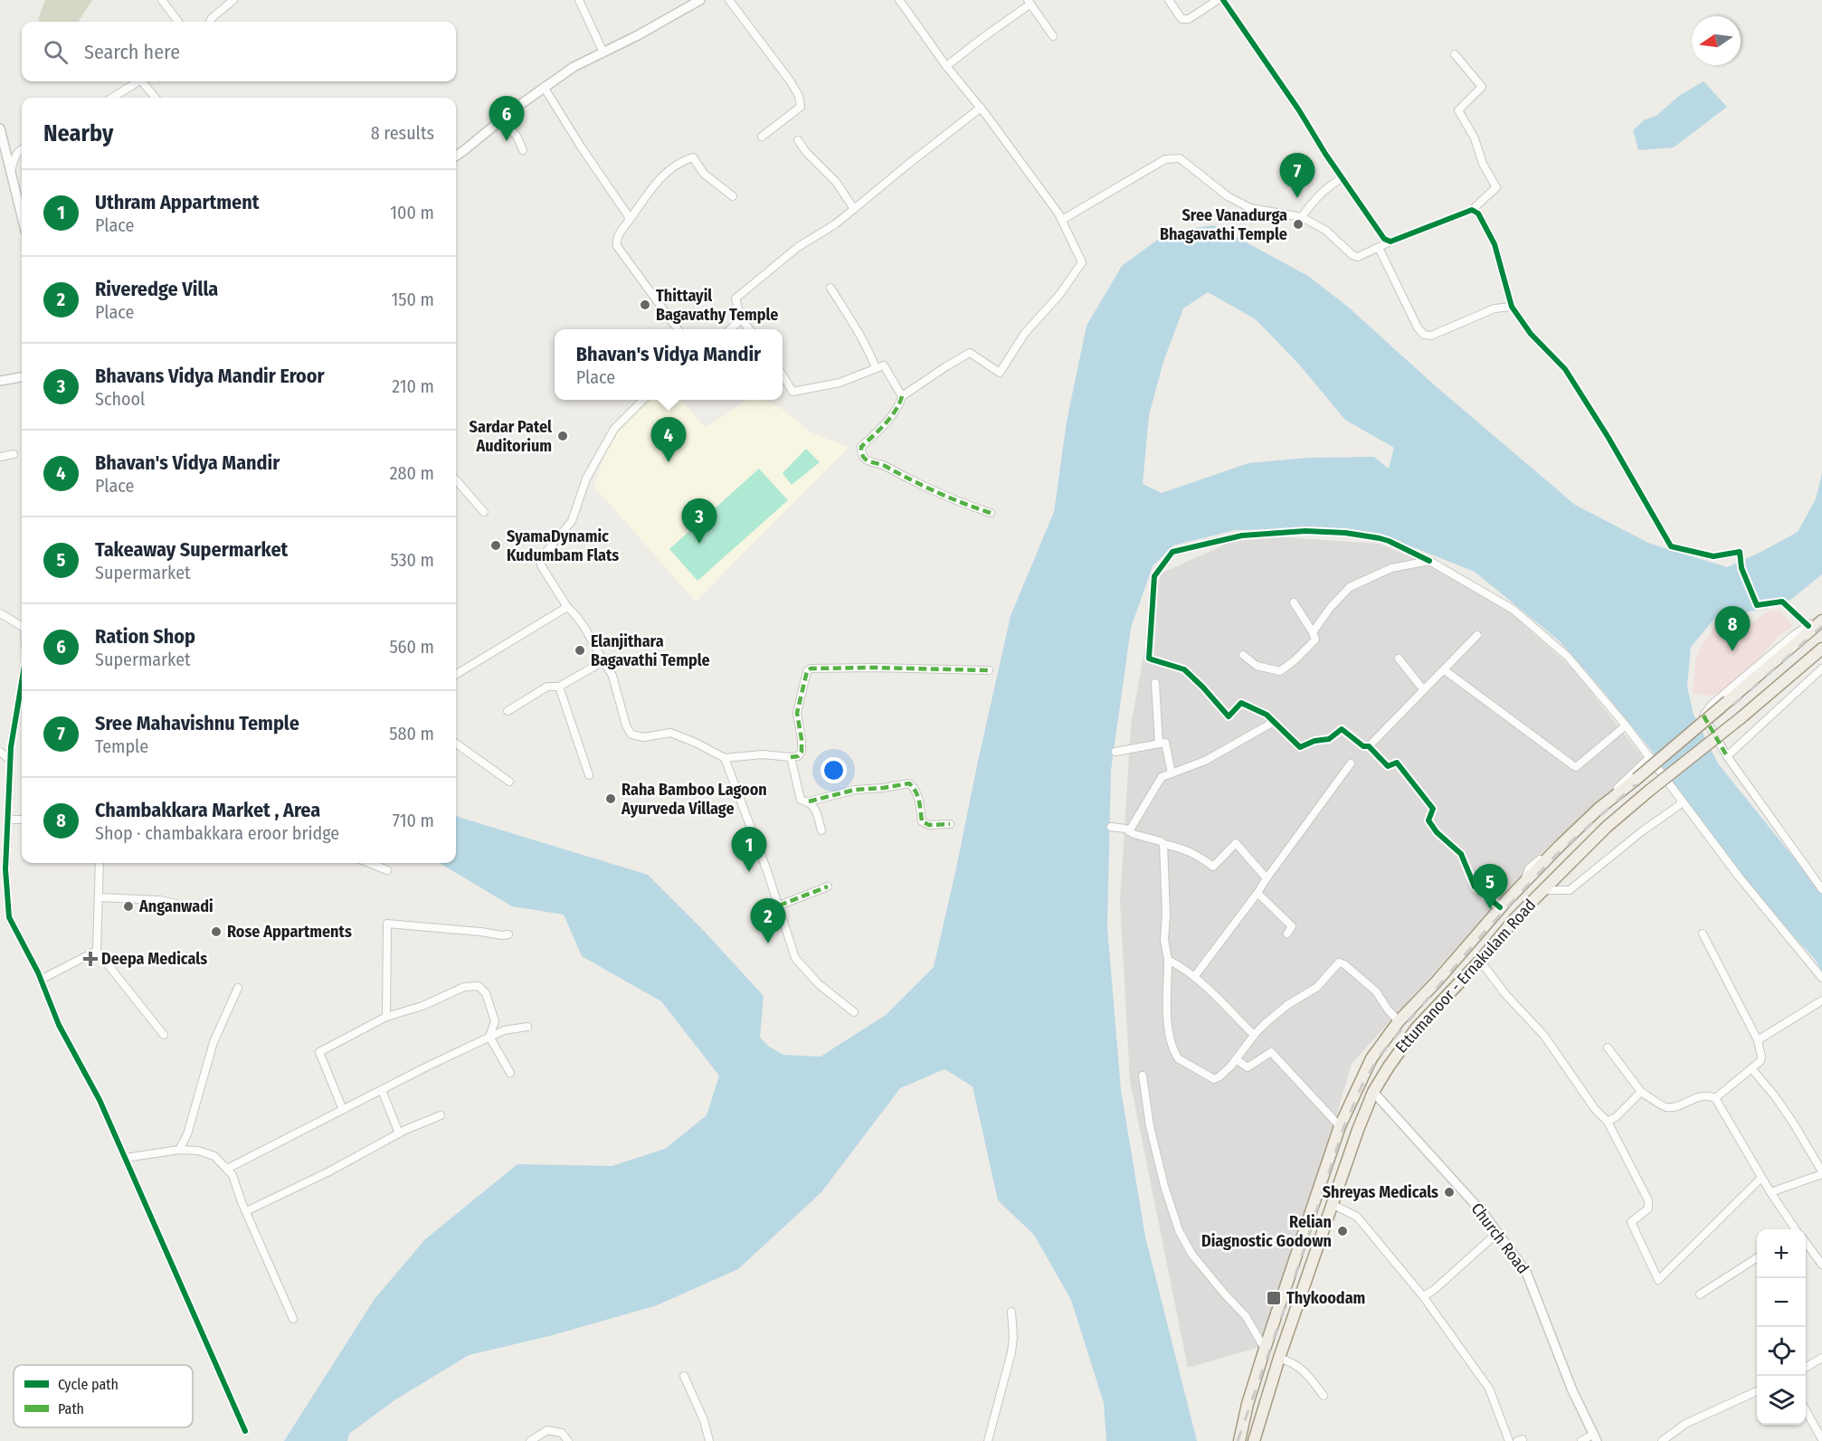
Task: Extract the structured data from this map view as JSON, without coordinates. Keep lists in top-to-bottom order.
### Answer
{
  "streets": {
    "main road": ["Ettumanoor - Ernakulam Road"],
    "street": ["Church Road"]
  },
  "crossings": [
    ["Ettumanoor - Ernakulam Road", "Church Road"]
  ],
  "places": {
    "other": [
      "Sree Vanadurga Bhagavathi Temple",
      "Thittayil Bagavathy Temple",
      "Sardar Patel Auditorium",
      "SyamaDynamic Kudumbam Flats",
      "Elanjithara Bagavathi Temple",
      "Raha Bamboo Lagoon Ayurveda Village",
      "Anganwadi",
      "Rose Appartments",
      "Shreyas Medicals",
      "Relian Diagnostic Godown"
    ],
    "health": ["Deepa Medicals"],
    "transit": ["Thykoodam"]
  },
  "legend": ["Cycle path", "Path"],
  "north": "left",
  "page": {
    "search": "Search here",
    "pins": [
      "6",
      "7",
      "4",
      "3",
      "8",
      "1",
      "5",
      "2"
    ],
    "heading": ["Nearby", "8 results"],
    "list": [
      {
        "mark": "1",
        "name": "Uthram Appartment",
        "note": "Place",
        "value": "100 m"
      },
      {
        "mark": "2",
        "name": "Riveredge Villa",
        "note": "Place",
        "value": "150 m"
      },
      {
        "mark": "3",
        "name": "Bhavans Vidya Mandir Eroor",
        "note": "School",
        "value": "210 m"
      },
      {
        "mark": "4",
        "name": "Bhavan's Vidya Mandir",
        "note": "Place",
        "value": "280 m"
      },
      {
        "mark": "5",
        "name": "Takeaway Supermarket",
        "note": "Supermarket",
        "value": "530 m"
      },
      {
        "mark": "6",
        "name": "Ration Shop",
        "note": "Supermarket",
        "value": "560 m"
      },
      {
        "mark": "7",
        "name": "Sree Mahavishnu Temple",
        "note": "Temple",
        "value": "580 m"
      },
      {
        "mark": "8",
        "name": "Chambakkara Market , Area",
        "note": "Shop · chambakkara eroor bridge",
        "value": "710 m"
      }
    ],
    "popup": ["Bhavan's Vidya Mandir", "Place"],
    "map_buttons": ["+", "−"]
  }
}
